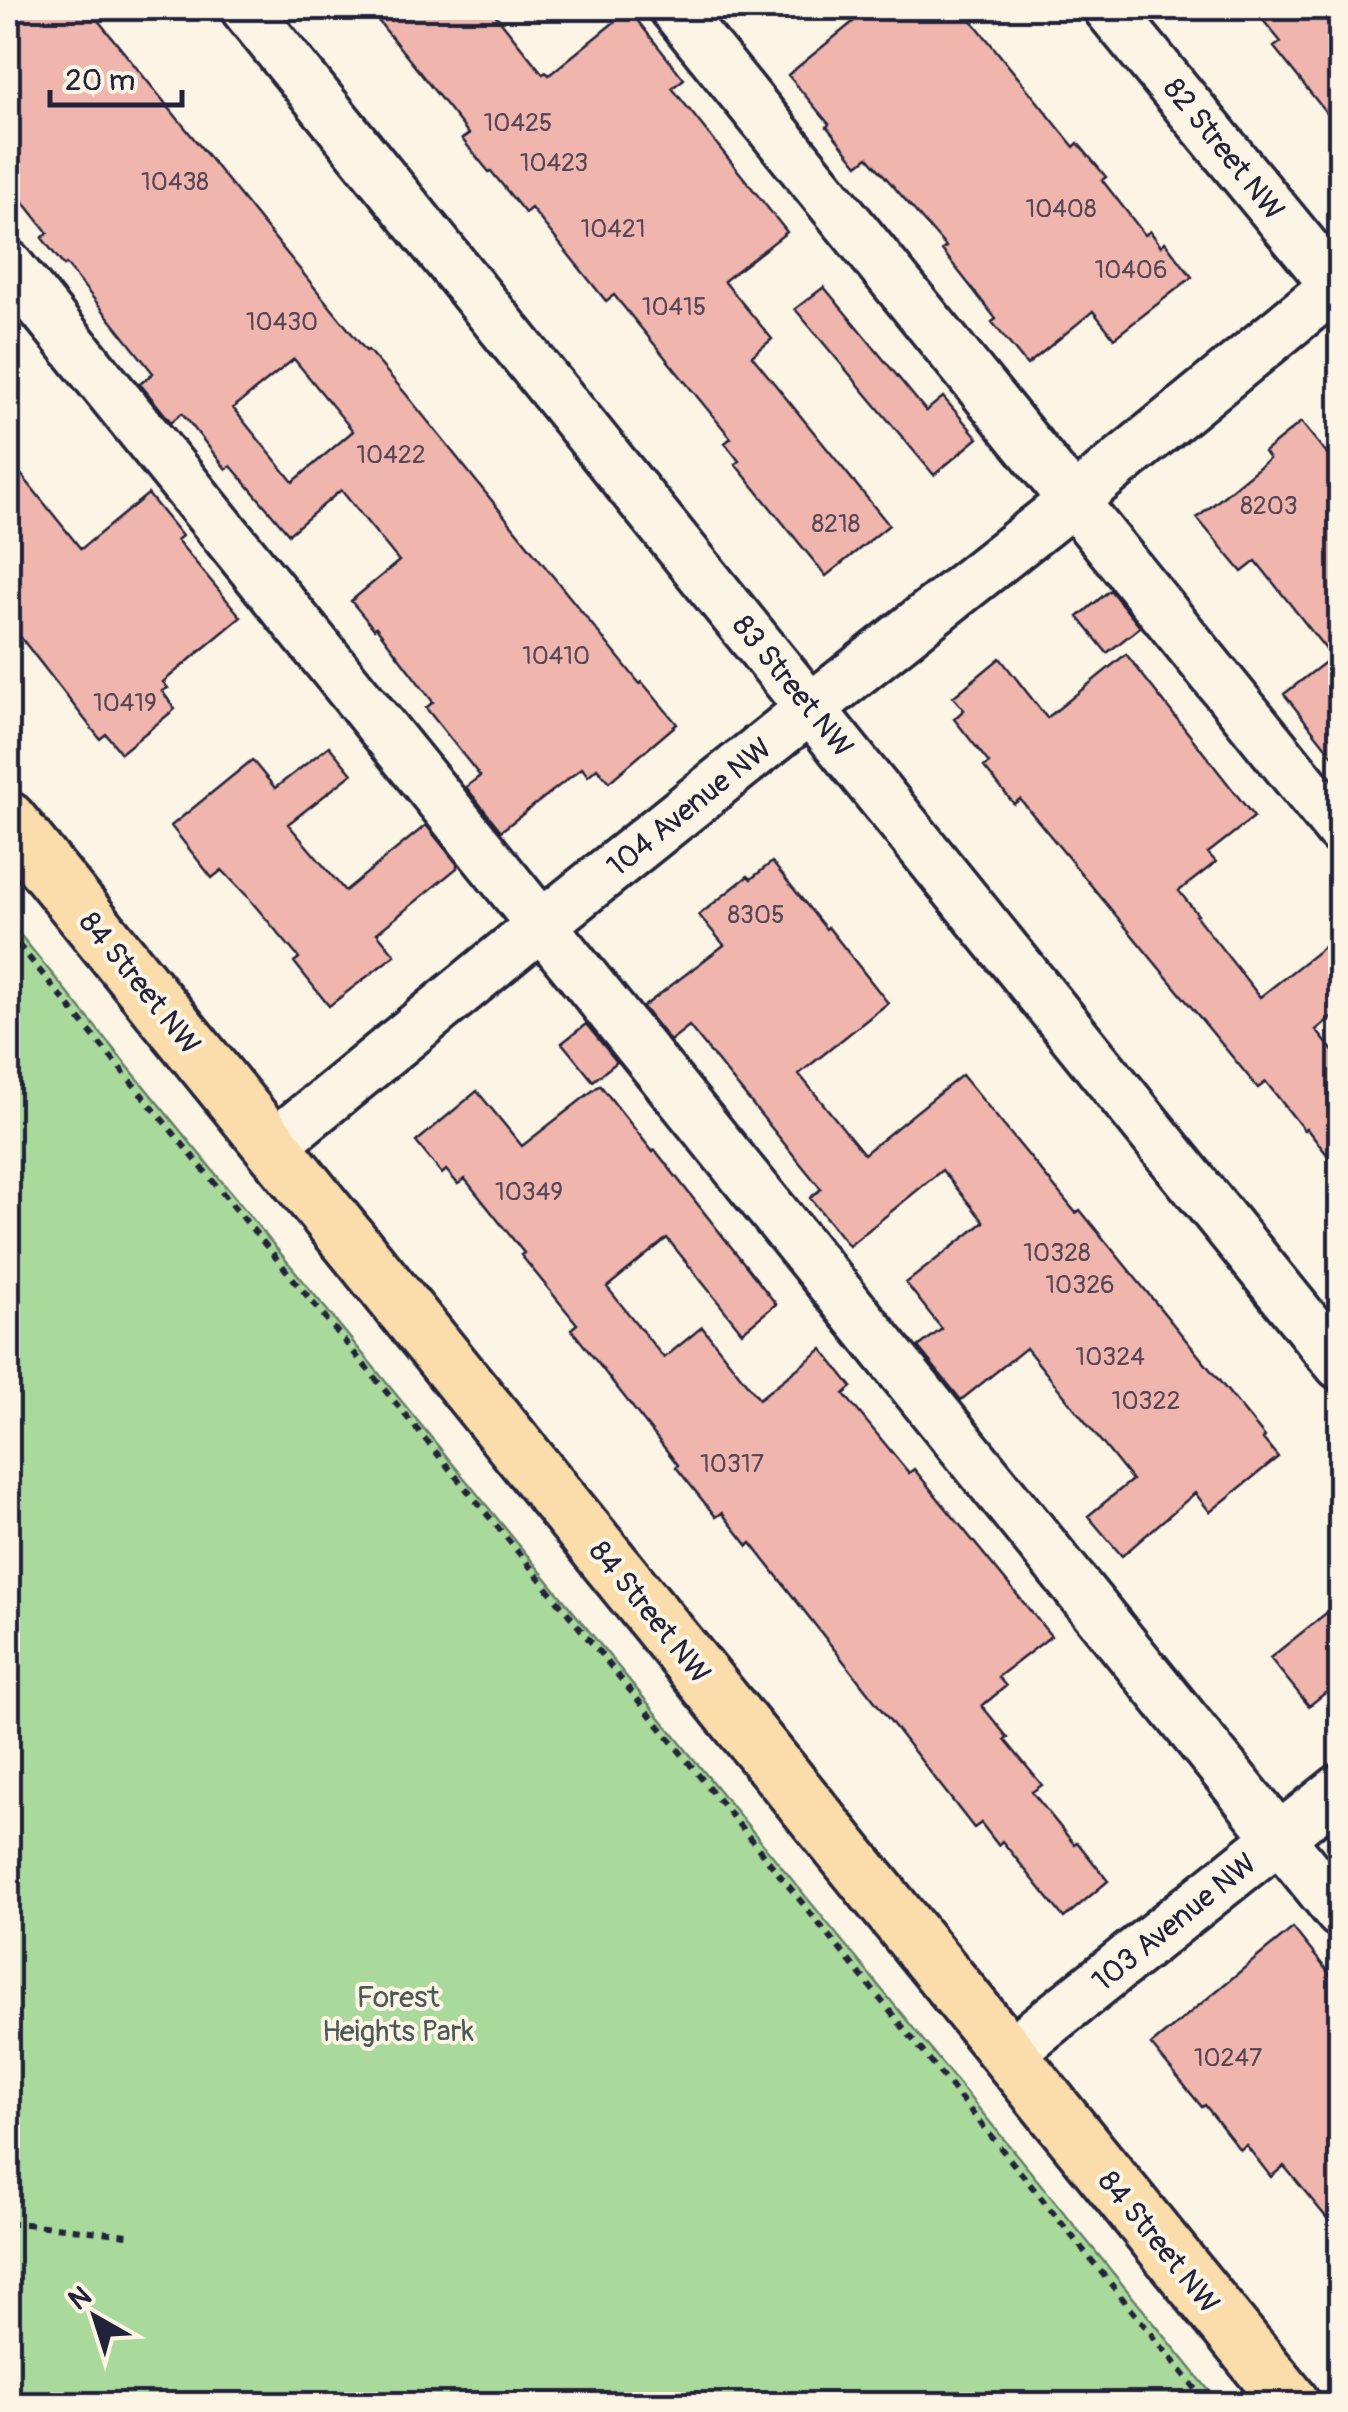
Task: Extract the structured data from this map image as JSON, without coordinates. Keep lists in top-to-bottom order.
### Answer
{
  "streets": {
    "main road": ["84 Street NW"],
    "street": [
      "82 Street NW",
      "83 Street NW",
      "104 Avenue NW",
      "103 Avenue NW"
    ]
  },
  "crossings": [
    ["82 Street NW", "104 Avenue NW"],
    ["83 Street NW", "104 Avenue NW"],
    ["104 Avenue NW", "84 Street NW"],
    ["84 Street NW", "103 Avenue NW"]
  ],
  "parks": ["Forest Heights Park"],
  "house_numbers": [
    "10425",
    "10423",
    "10438",
    "10408",
    "10421",
    "10406",
    "10415",
    "10430",
    "10422",
    "8203",
    "8218",
    "10410",
    "10419",
    "8305",
    "10349",
    "10328",
    "10326",
    "10324",
    "10322",
    "10317",
    "10247"
  ],
  "scale_bar": "20 m",
  "north": "top left"
}
